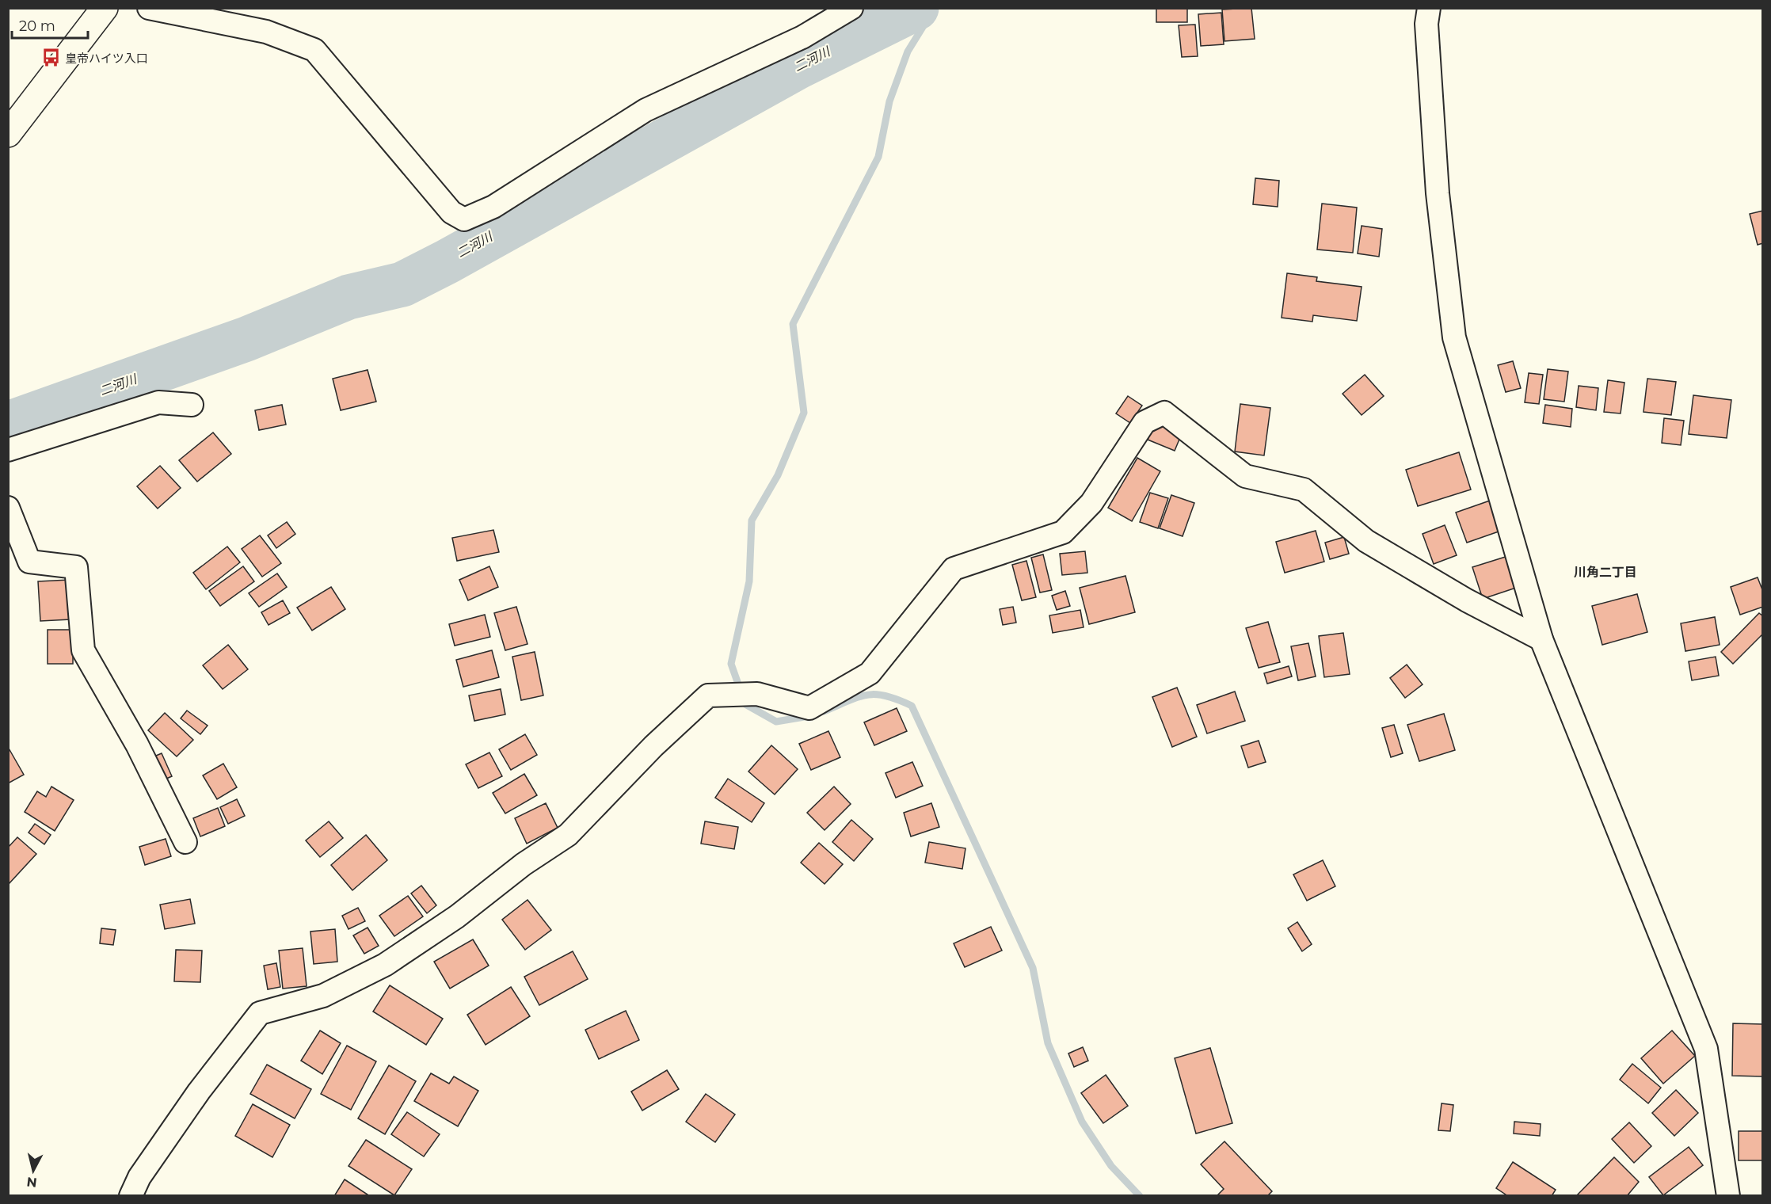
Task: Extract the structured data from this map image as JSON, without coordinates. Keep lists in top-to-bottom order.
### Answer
{
  "districts": ["川角二丁目"],
  "water": ["二河川"],
  "places": {
    "bus stop": ["皇帝ハイツ入口"]
  },
  "scale_bar": "20 m",
  "north": "bottom"
}
